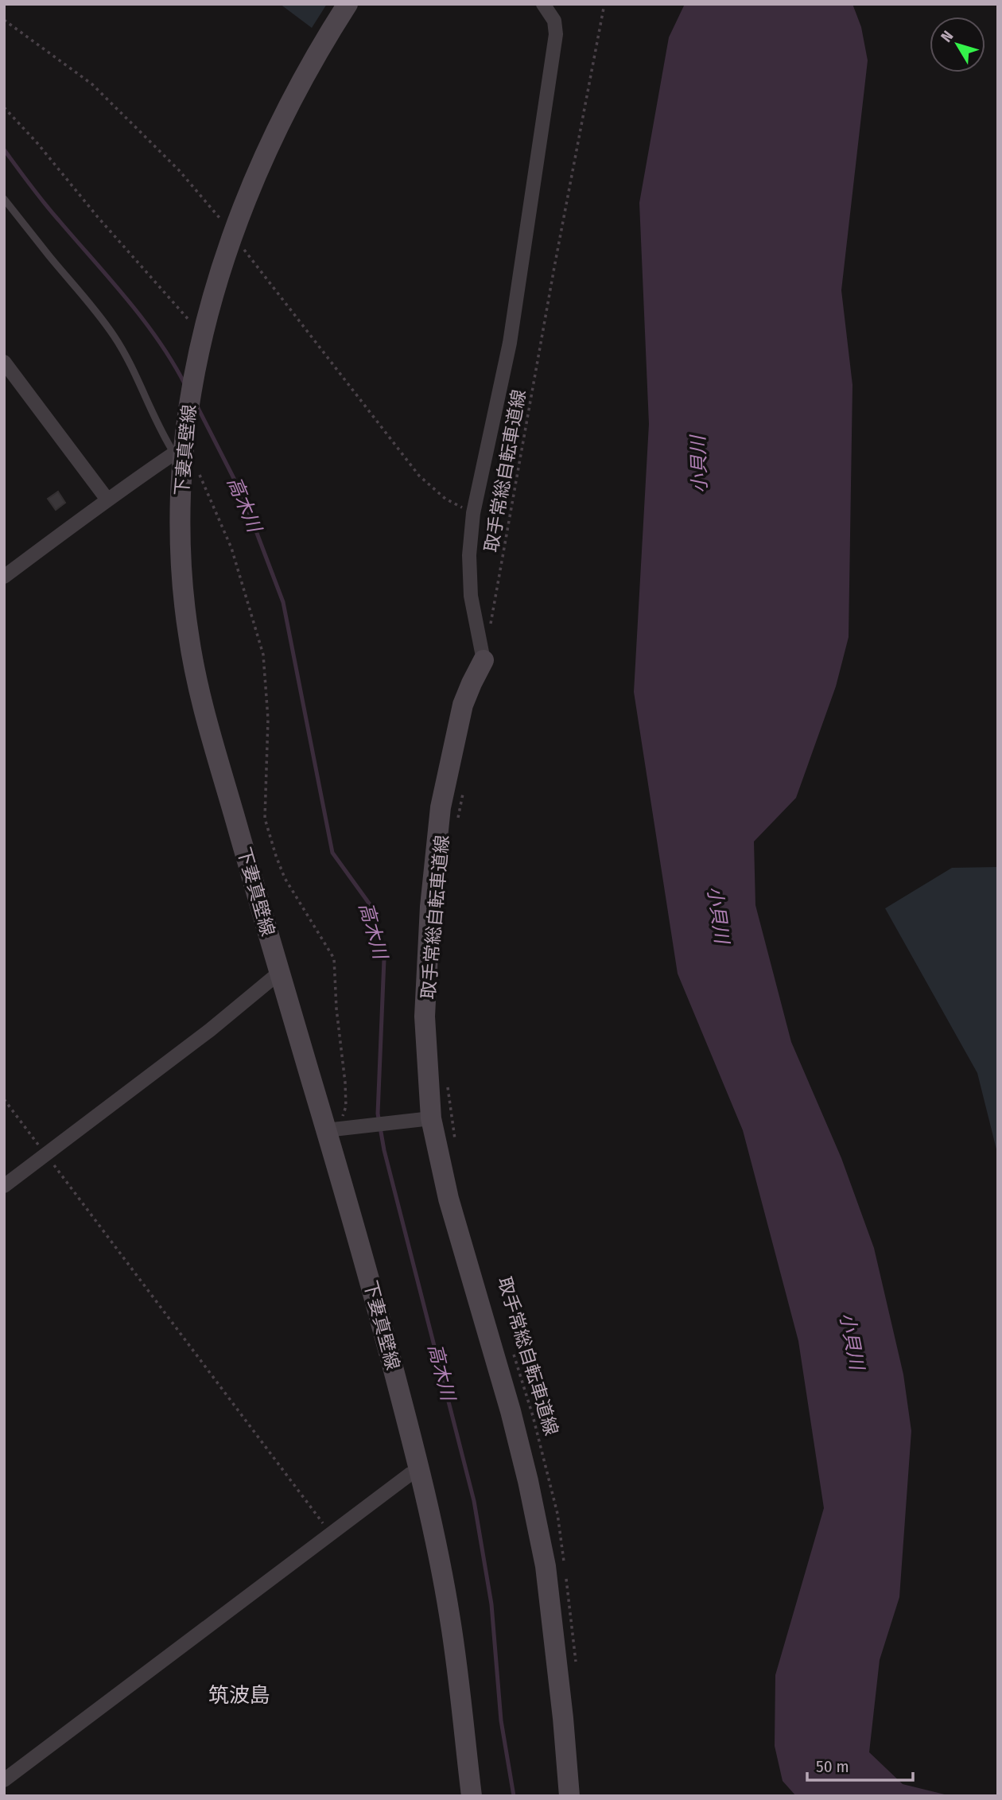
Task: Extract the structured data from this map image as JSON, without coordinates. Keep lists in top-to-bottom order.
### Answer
{
  "streets": {
    "main road": ["下妻真壁線"],
    "path": ["取手常総自転車道線"]
  },
  "districts": ["筑波島"],
  "water": ["小貝川", "高木川"],
  "scale_bar": "50 m",
  "north": "top left"
}
